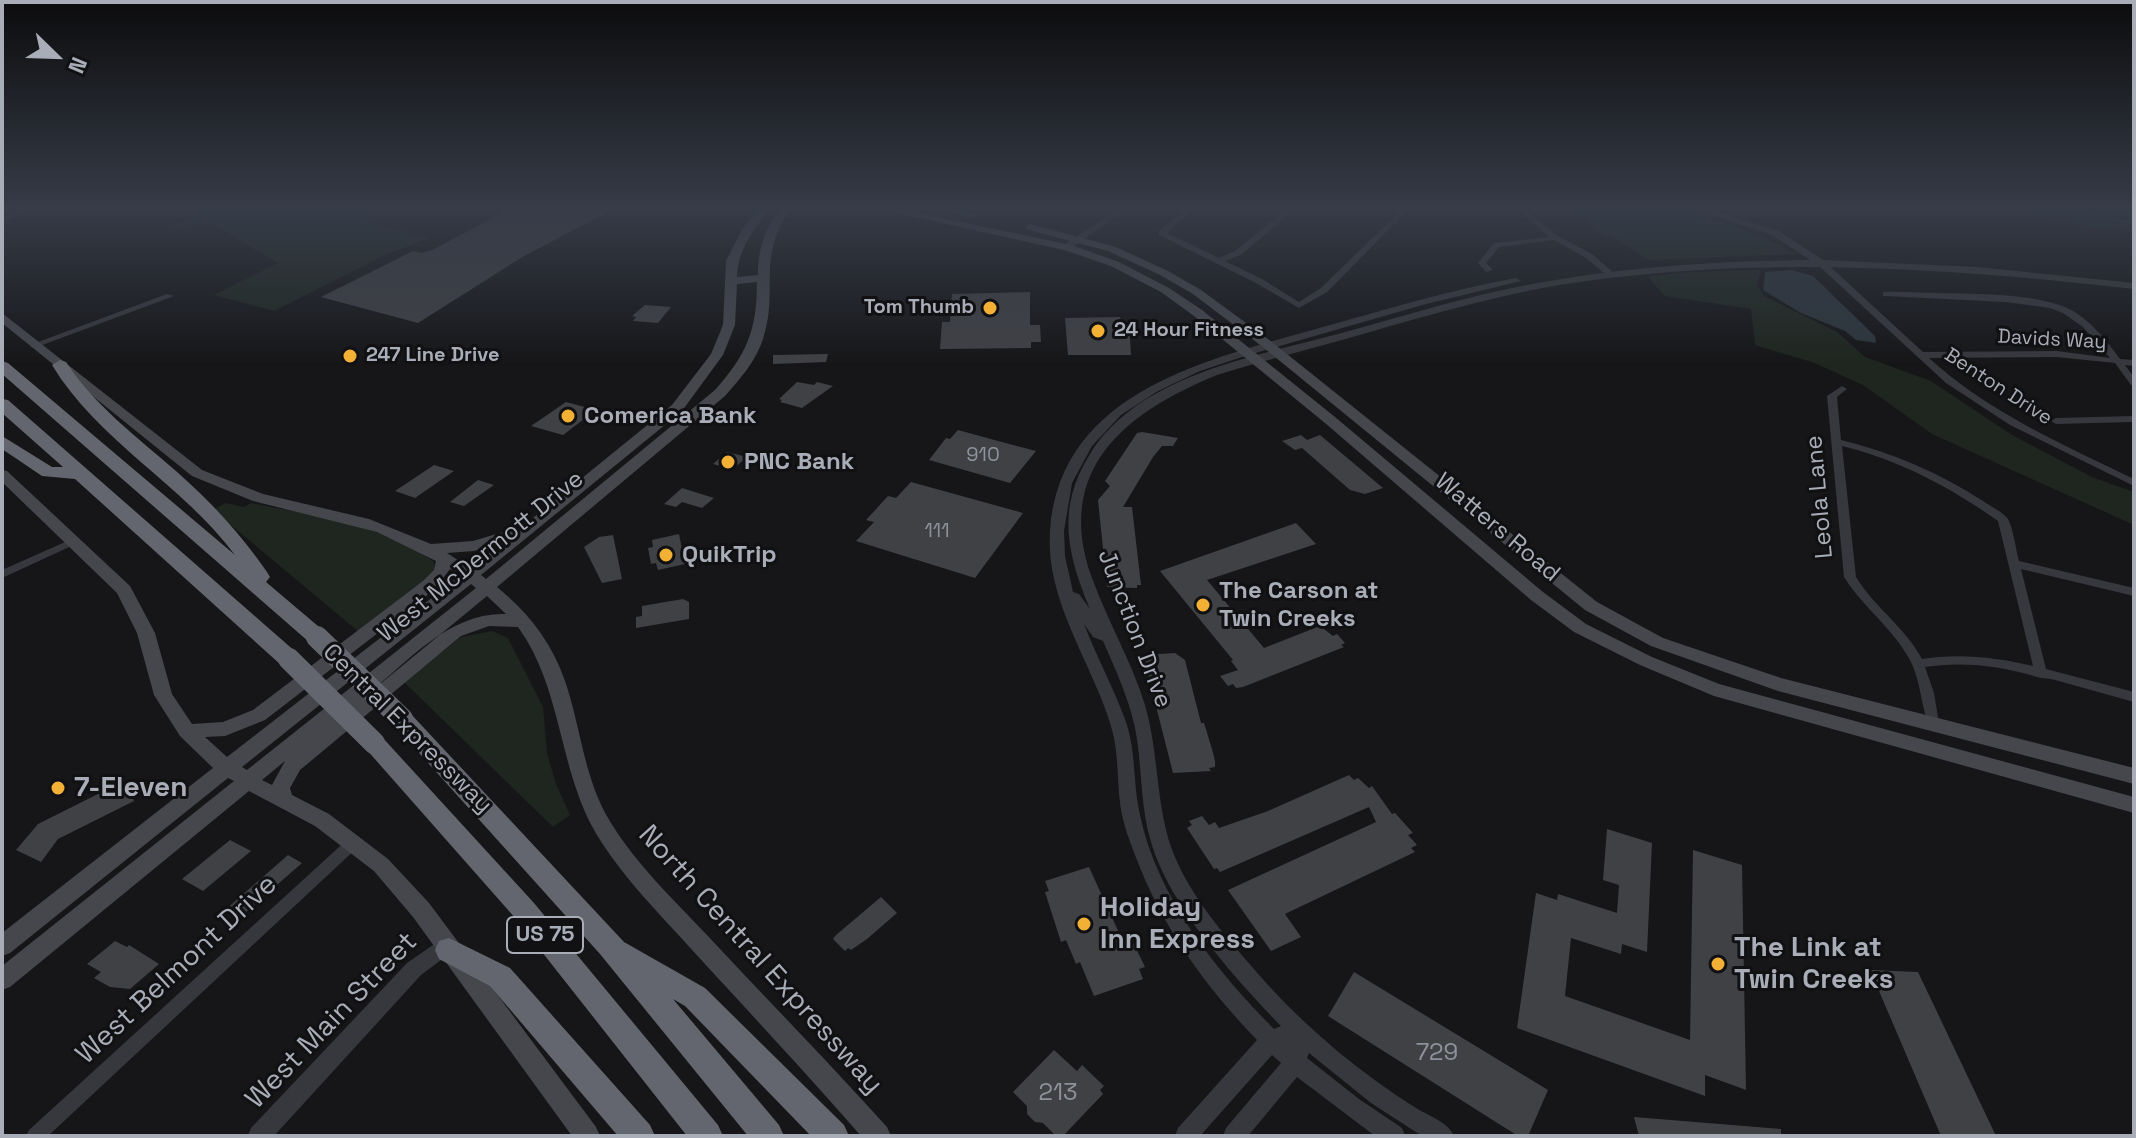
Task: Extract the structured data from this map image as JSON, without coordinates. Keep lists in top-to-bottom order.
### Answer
{
  "streets": {
    "highway": ["Central Expressway", "US 75"],
    "main road": ["Watters Road", "West McDermott Drive", "North Central Expressway"],
    "street": [
      "Davids Way",
      "Benton Drive",
      "Leola Lane",
      "Junction Drive",
      "West Belmont Drive",
      "West Main Street"
    ]
  },
  "crossings": [
    ["Davids Way", "Benton Drive"],
    ["Leola Lane", "Watters Road"],
    ["Watters Road", "Junction Drive"],
    ["West McDermott Drive", "North Central Expressway"]
  ],
  "places": [
    "Tom Thumb",
    "24 Hour Fitness",
    "247 Line Drive",
    "Comerica Bank",
    "PNC Bank",
    "QuikTrip",
    "The Carson at Twin Creeks",
    "7-Eleven",
    "Holiday Inn Express",
    "The Link at Twin Creeks"
  ],
  "house_numbers": [
    "910",
    "111",
    "729",
    "213"
  ],
  "north": "bottom right"
}
